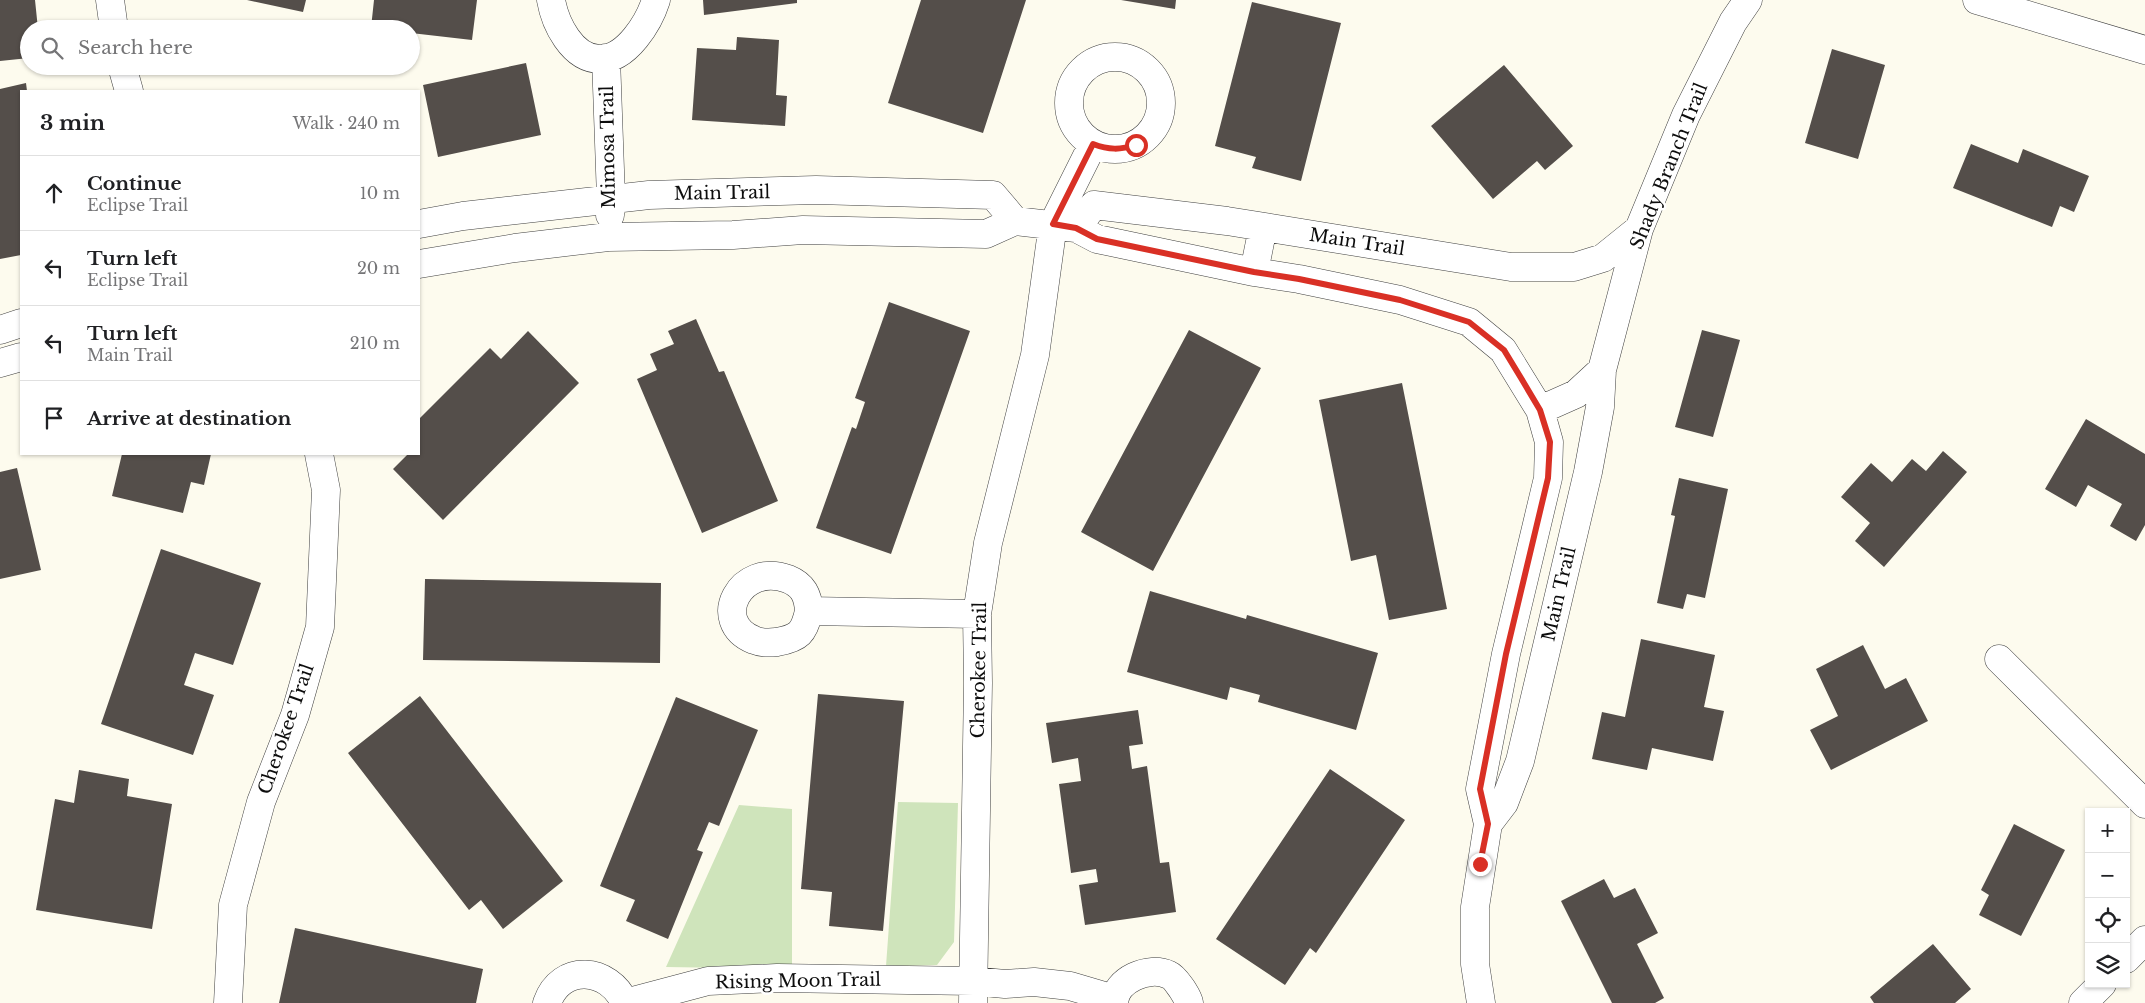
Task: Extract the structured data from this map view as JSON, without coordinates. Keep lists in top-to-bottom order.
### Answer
{
  "streets": {
    "street": [
      "Mimosa Trail",
      "Shady Branch Trail",
      "Main Trail",
      "Cherokee Trail",
      "Rising Moon Trail"
    ]
  },
  "crossings": [
    ["Mimosa Trail", "Main Trail"],
    ["Shady Branch Trail", "Main Trail"],
    ["Main Trail", "Cherokee Trail"],
    ["Cherokee Trail", "Rising Moon Trail"]
  ],
  "page": {
    "search": "Search here",
    "heading": ["3 min", "Walk · 240 m"],
    "list": [
      ["Continue", "Eclipse Trail", "10 m"],
      ["Turn left", "Eclipse Trail", "20 m"],
      ["Turn left", "Main Trail", "210 m"],
      "Arrive at destination"
    ],
    "map_buttons": ["+", "−"]
  }
}
